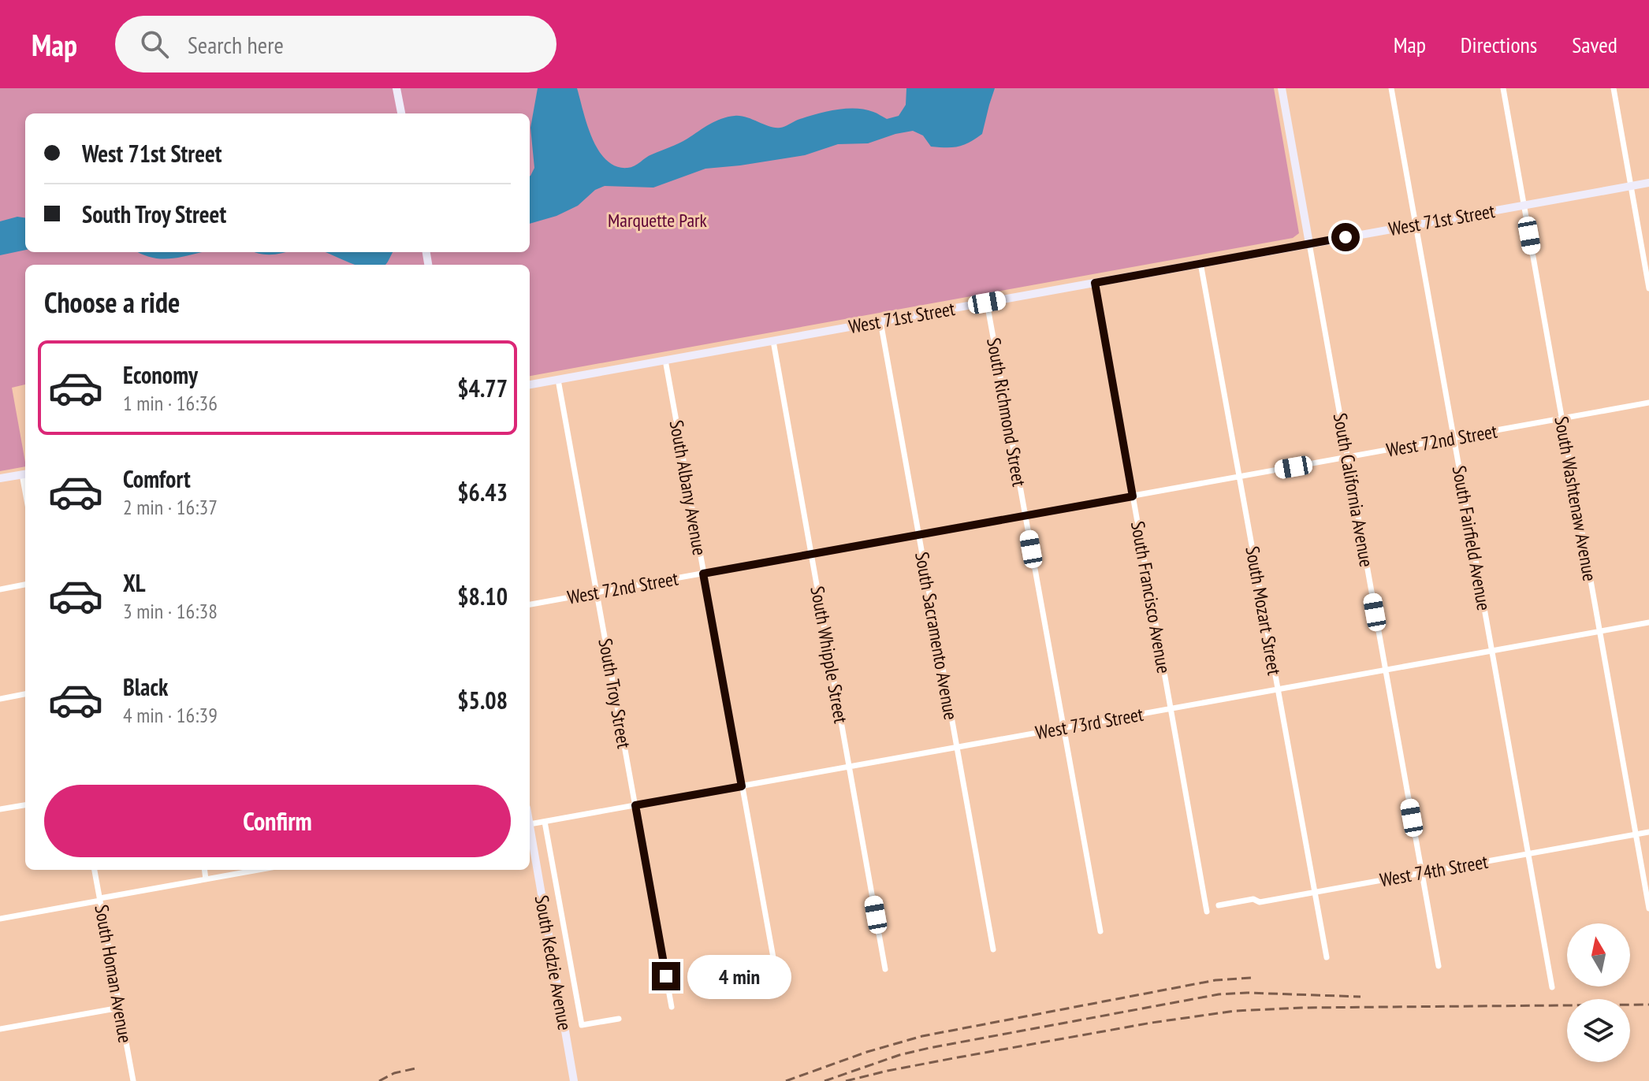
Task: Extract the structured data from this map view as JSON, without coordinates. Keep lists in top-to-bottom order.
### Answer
{
  "streets": {
    "main road": ["West 71st Street", "South California Avenue", "South Kedzie Avenue"],
    "street": [
      "South Richmond Street",
      "West 72nd Street",
      "South Albany Avenue",
      "South Washtenaw Avenue",
      "South Fairfield Avenue",
      "South Francisco Avenue",
      "South Mozart Street",
      "South Sacramento Avenue",
      "South Whipple Street",
      "South Troy Street",
      "West 73rd Street",
      "West 74th Street",
      "South Homan Avenue"
    ]
  },
  "crossings": [
    ["West 71st Street", "South Richmond Street"],
    ["West 71st Street", "South Albany Avenue"],
    ["West 71st Street", "South California Avenue"],
    ["West 71st Street", "South Washtenaw Avenue"],
    ["West 71st Street", "South Fairfield Avenue"],
    ["West 71st Street", "South Francisco Avenue"],
    ["West 71st Street", "South Mozart Street"],
    ["West 71st Street", "South Sacramento Avenue"],
    ["West 71st Street", "South Whipple Street"],
    ["West 71st Street", "South Troy Street"],
    ["South Richmond Street", "West 72nd Street"],
    ["South Richmond Street", "West 73rd Street"],
    ["West 72nd Street", "South Albany Avenue"],
    ["West 72nd Street", "South California Avenue"],
    ["West 72nd Street", "South Washtenaw Avenue"],
    ["West 72nd Street", "South Fairfield Avenue"],
    ["West 72nd Street", "South Francisco Avenue"],
    ["West 72nd Street", "South Mozart Street"],
    ["West 72nd Street", "South Sacramento Avenue"],
    ["West 72nd Street", "South Whipple Street"],
    ["West 72nd Street", "South Troy Street"],
    ["South Albany Avenue", "West 73rd Street"],
    ["South California Avenue", "West 73rd Street"],
    ["South California Avenue", "West 74th Street"],
    ["South Washtenaw Avenue", "West 73rd Street"],
    ["South Washtenaw Avenue", "West 74th Street"],
    ["South Fairfield Avenue", "West 73rd Street"],
    ["South Fairfield Avenue", "West 74th Street"],
    ["South Francisco Avenue", "West 73rd Street"],
    ["South Mozart Street", "West 73rd Street"],
    ["South Mozart Street", "West 74th Street"],
    ["South Sacramento Avenue", "West 73rd Street"],
    ["South Whipple Street", "West 73rd Street"],
    ["South Troy Street", "West 73rd Street"],
    ["West 73rd Street", "South Kedzie Avenue"]
  ],
  "parks": ["Marquette Park"],
  "north": "top",
  "page": {
    "header": "Map",
    "search": "Search here",
    "nav": ["Map", "Directions", "Saved"],
    "banner": ["West 71st Street", "South Troy Street"],
    "heading": "Choose a ride",
    "list": [
      {
        "name": "Economy",
        "note": "1 min · 16:36",
        "value": "$4.77"
      },
      {
        "name": "Comfort",
        "note": "2 min · 16:37",
        "value": "$6.43"
      },
      {
        "name": "XL",
        "note": "3 min · 16:38",
        "value": "$8.10"
      },
      {
        "name": "Black",
        "note": "4 min · 16:39",
        "value": "$5.08"
      }
    ],
    "buttons": "Confirm",
    "bubble": "4 min"
  }
}
